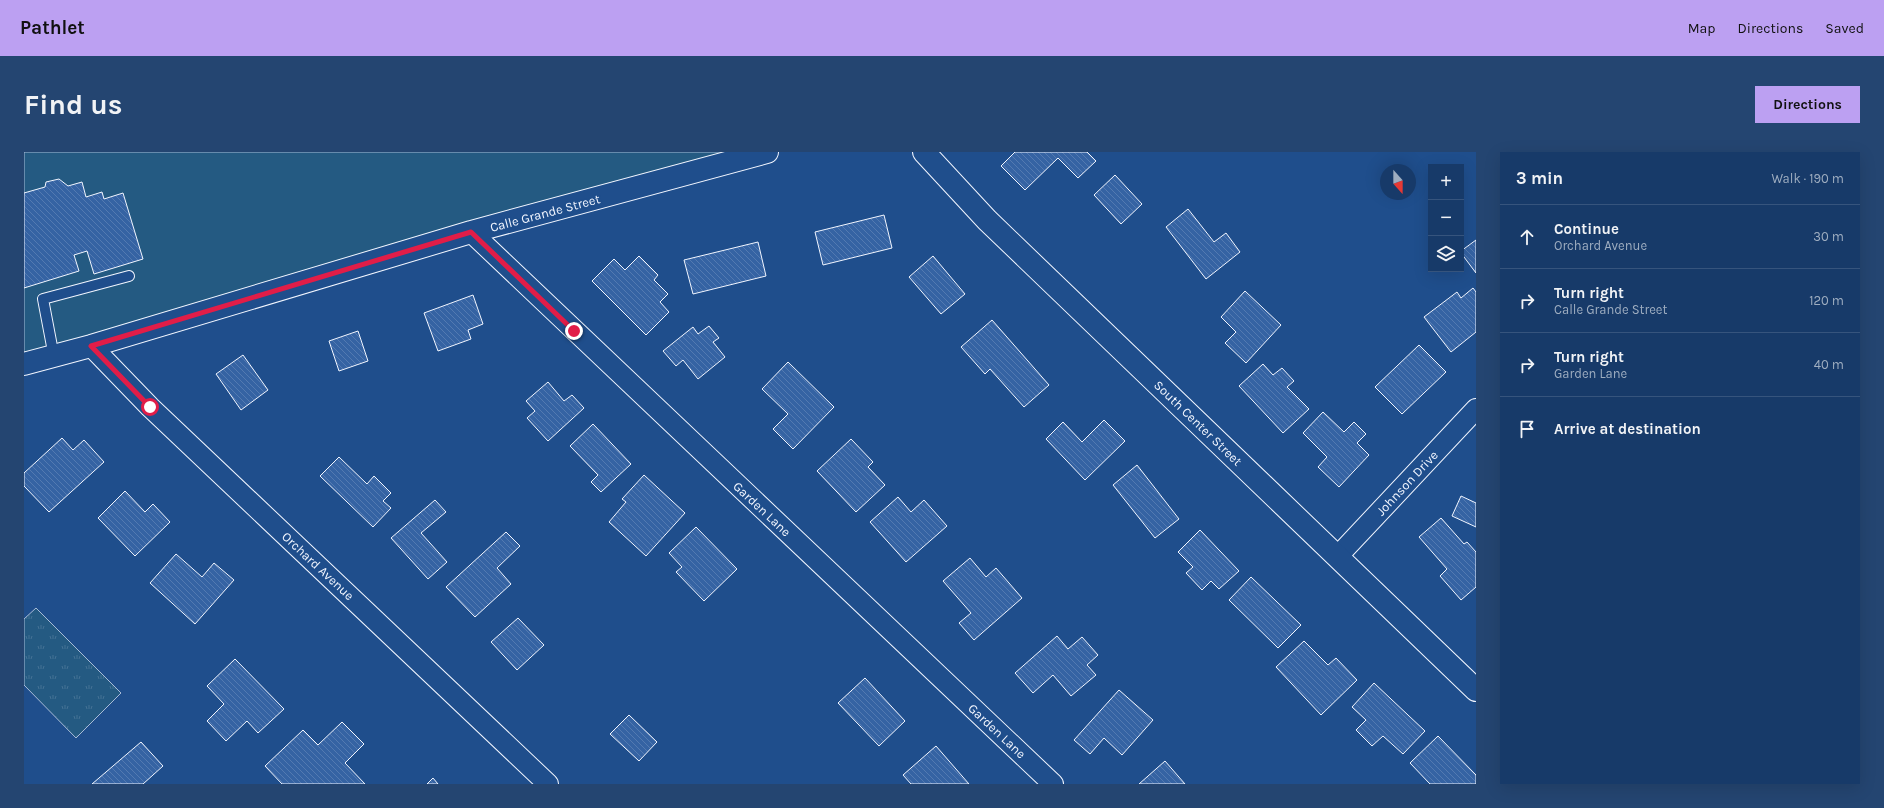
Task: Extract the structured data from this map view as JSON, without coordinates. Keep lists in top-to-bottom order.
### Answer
{
  "streets": {
    "street": [
      "Calle Grande Street",
      "South Center Street",
      "Johnson Drive",
      "Garden Lane",
      "Orchard Avenue"
    ]
  },
  "crossings": [
    ["Calle Grande Street", "Garden Lane"],
    ["Calle Grande Street", "Orchard Avenue"],
    ["South Center Street", "Johnson Drive"]
  ],
  "north": "bottom",
  "page": {
    "header": "Pathlet",
    "nav": ["Map", "Directions", "Saved"],
    "buttons": "Directions",
    "title": "Find us",
    "heading": ["3 min", "Walk · 190 m"],
    "map_buttons": ["+", "−"],
    "list": [
      ["Continue", "Orchard Avenue", "30 m"],
      ["Turn right", "Calle Grande Street", "120 m"],
      ["Turn right", "Garden Lane", "40 m"],
      "Arrive at destination"
    ]
  }
}
